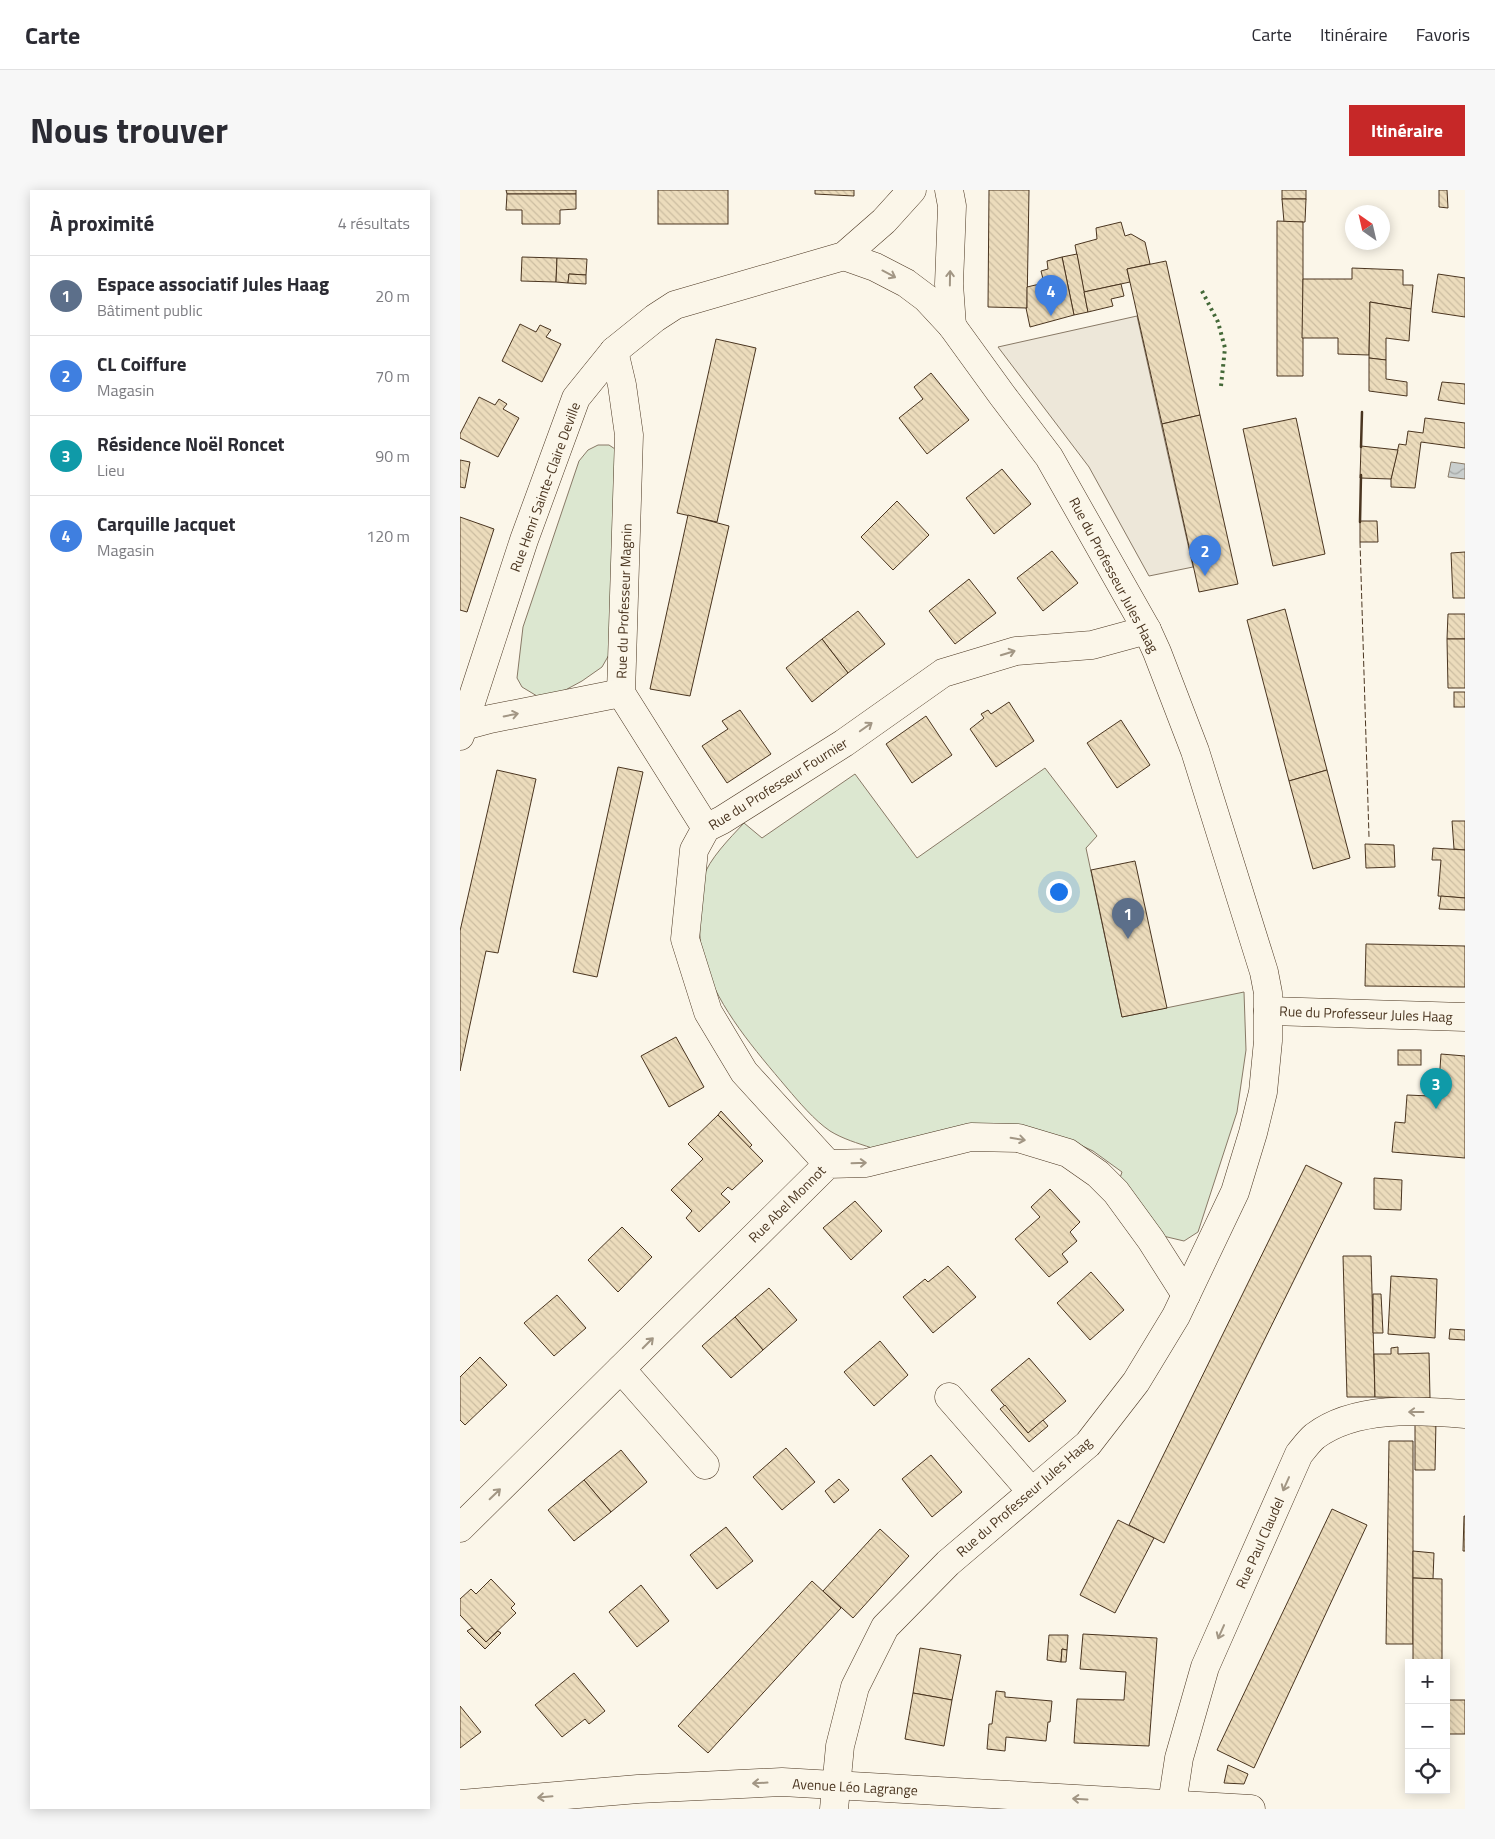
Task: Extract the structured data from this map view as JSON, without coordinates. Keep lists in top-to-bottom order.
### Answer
{
  "streets": {
    "street": [
      "Rue Henri Sainte-Claire Deville",
      "Rue du Professeur Jules Haag",
      "Rue du Professeur Magnin",
      "Rue du Professeur Fournier",
      "Rue Abel Monnot",
      "Rue Paul Claudel",
      "Avenue Léo Lagrange"
    ]
  },
  "crossings": [
    ["Rue Henri Sainte-Claire Deville", "Rue du Professeur Jules Haag"],
    ["Rue Henri Sainte-Claire Deville", "Rue du Professeur Magnin"],
    ["Rue du Professeur Jules Haag", "Rue du Professeur Fournier"],
    ["Rue du Professeur Jules Haag", "Rue Abel Monnot"],
    ["Rue du Professeur Jules Haag", "Avenue Léo Lagrange"],
    ["Rue du Professeur Magnin", "Rue du Professeur Fournier"],
    ["Rue du Professeur Fournier", "Rue Abel Monnot"],
    ["Rue Paul Claudel", "Avenue Léo Lagrange"]
  ],
  "one_way": [
    "Rue du Professeur Fournier",
    "Rue Abel Monnot",
    "Rue Paul Claudel",
    "Avenue Léo Lagrange"
  ],
  "north": "top left",
  "page": {
    "header": "Carte",
    "nav": ["Carte", "Itinéraire", "Favoris"],
    "title": "Nous trouver",
    "buttons": "Itinéraire",
    "heading": ["À proximité", "4 résultats"],
    "list": [
      {
        "mark": "1",
        "name": "Espace associatif Jules Haag",
        "note": "Bâtiment public",
        "value": "20 m"
      },
      {
        "mark": "2",
        "name": "CL Coiffure",
        "note": "Magasin",
        "value": "70 m"
      },
      {
        "mark": "3",
        "name": "Résidence Noël Roncet",
        "note": "Lieu",
        "value": "90 m"
      },
      {
        "mark": "4",
        "name": "Carquille Jacquet",
        "note": "Magasin",
        "value": "120 m"
      }
    ],
    "pins": [
      "4",
      "2",
      "1",
      "3"
    ],
    "map_buttons": ["+", "−"]
  }
}
